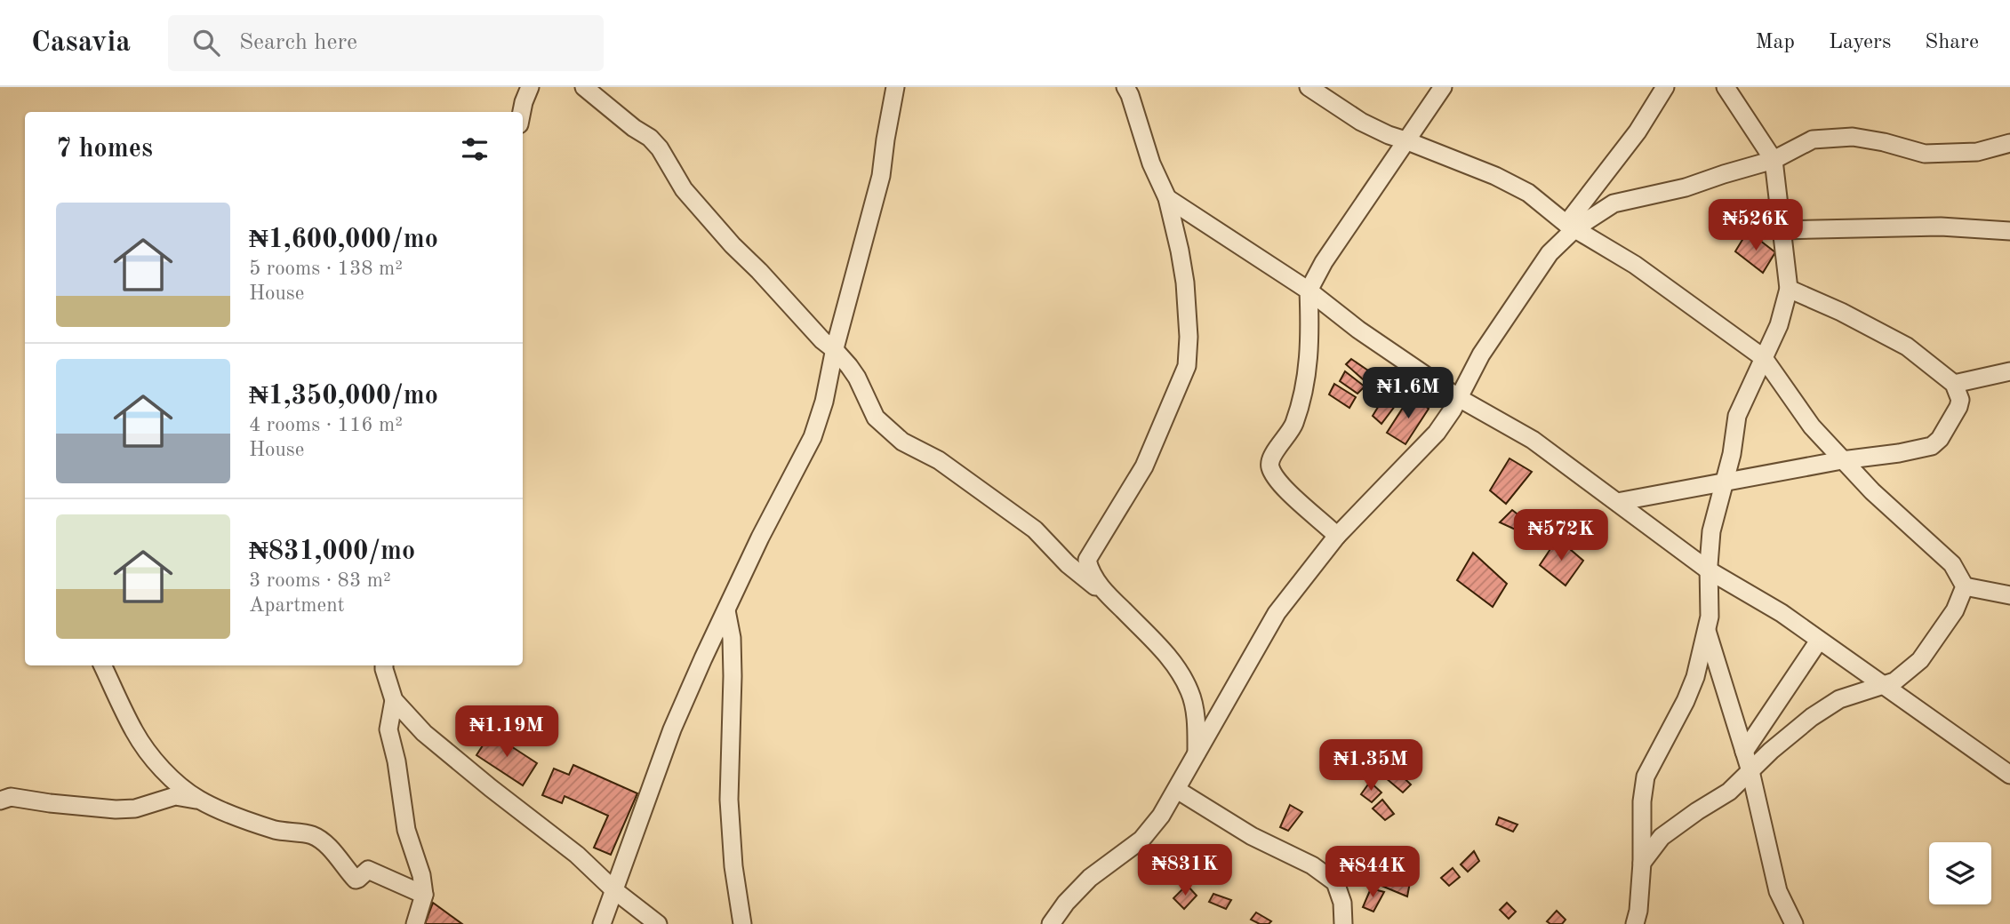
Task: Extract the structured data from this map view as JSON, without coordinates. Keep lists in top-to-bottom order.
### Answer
{
  "page": {
    "header": "Casavia",
    "search": "Search here",
    "nav": ["Map", "Layers", "Share"],
    "heading": "7 homes",
    "list": [
      {
        "name": "₦1,600,000/mo",
        "note": "5 rooms · 138 m² · House"
      },
      {
        "name": "₦1,350,000/mo",
        "note": "4 rooms · 116 m² · House"
      },
      {
        "name": "₦831,000/mo",
        "note": "3 rooms · 83 m² · Apartment"
      }
    ],
    "price": [
      "₦526K",
      "₦1.6M",
      "₦572K",
      "₦1.19M",
      "₦1.35M",
      "₦831K",
      "₦844K"
    ]
  }
}
